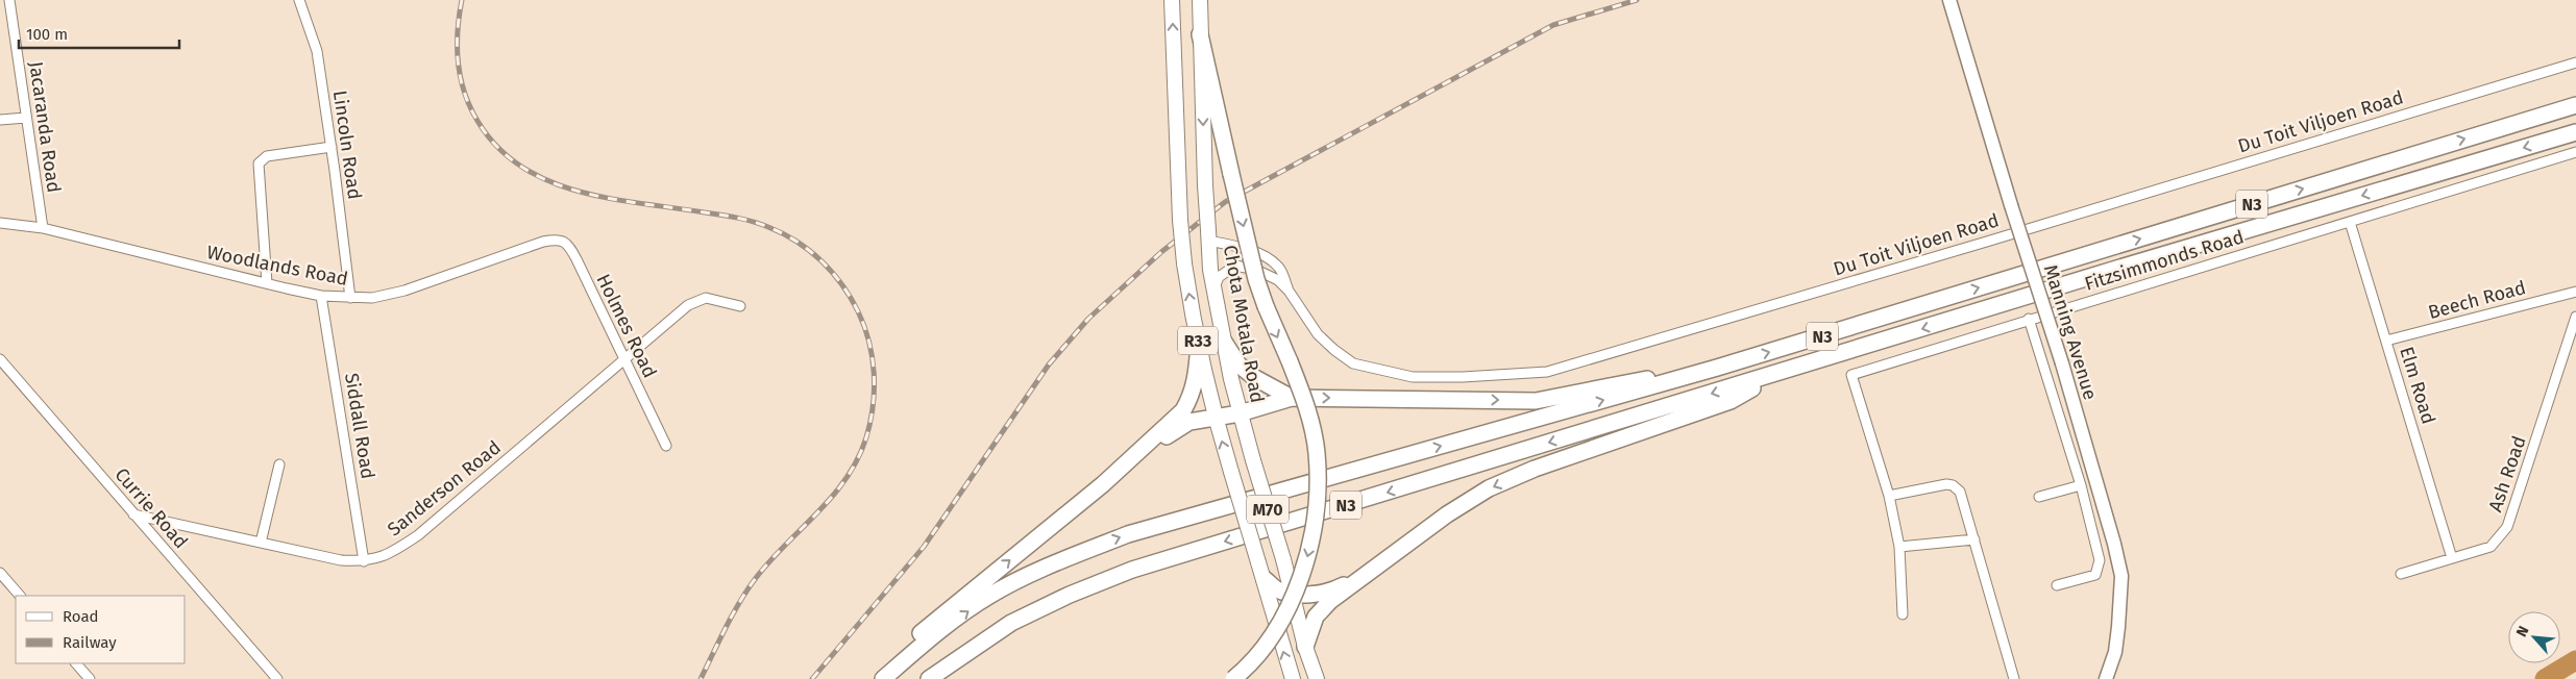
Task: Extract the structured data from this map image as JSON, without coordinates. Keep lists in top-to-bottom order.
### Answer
{
  "streets": {
    "highway": ["N3"],
    "main road": ["Chota Motala Road", "R33", "M70"],
    "street": [
      "Du Toit Viljoen Road",
      "Jacaranda Road",
      "Lincoln Road",
      "Fitzsimmonds Road",
      "Woodlands Road",
      "Beech Road",
      "Holmes Road",
      "Manning Avenue",
      "Elm Road",
      "Siddall Road",
      "Ash Road",
      "Sanderson Road",
      "Currie Road"
    ]
  },
  "crossings": [
    ["Du Toit Viljoen Road", "Chota Motala Road"],
    ["Jacaranda Road", "Woodlands Road"],
    ["Lincoln Road", "Woodlands Road"],
    ["Fitzsimmonds Road", "Elm Road"],
    ["Woodlands Road", "Holmes Road"],
    ["Woodlands Road", "Siddall Road"],
    ["Beech Road", "Elm Road"],
    ["Chota Motala Road", "M70"],
    ["Holmes Road", "Sanderson Road"],
    ["Elm Road", "Ash Road"],
    ["Siddall Road", "Sanderson Road"],
    ["Sanderson Road", "Currie Road"]
  ],
  "legend": ["Road", "Railway"],
  "scale_bar": "100 m",
  "north": "top left"
}
